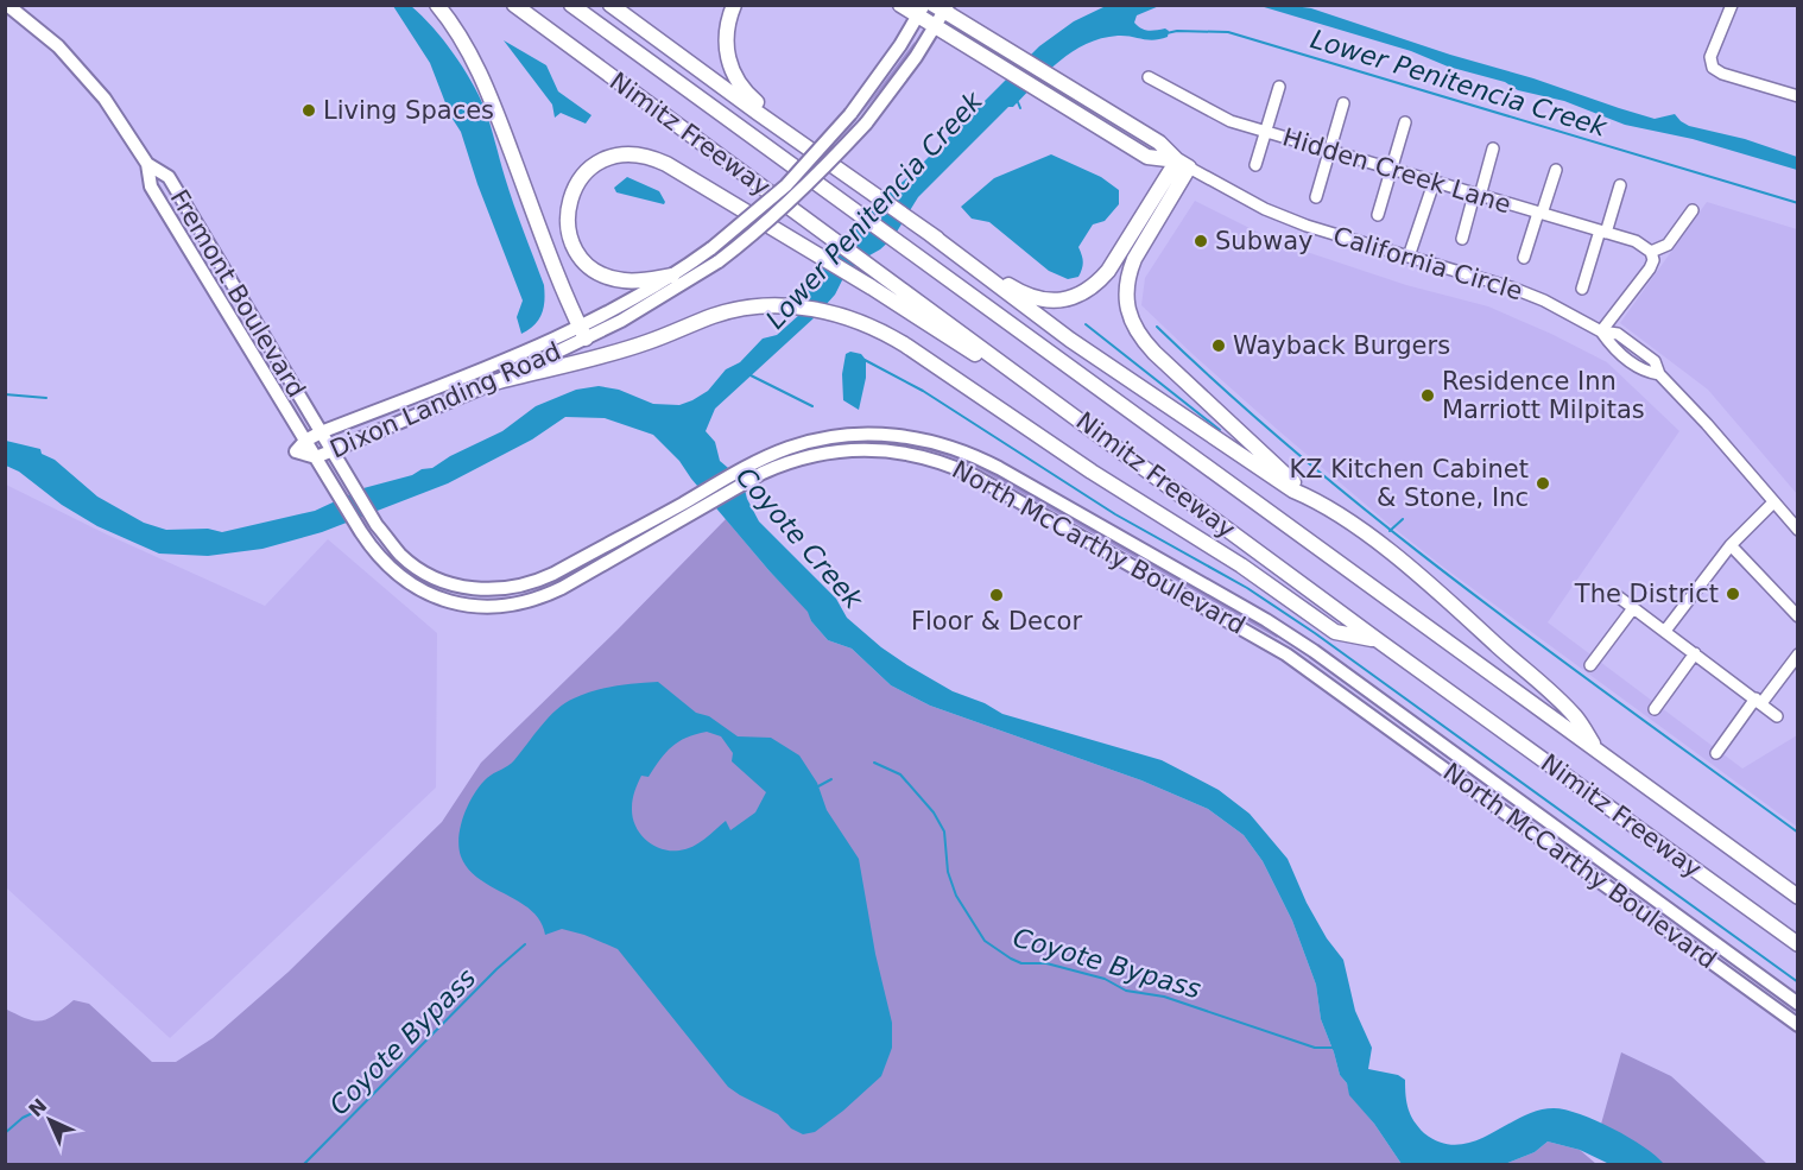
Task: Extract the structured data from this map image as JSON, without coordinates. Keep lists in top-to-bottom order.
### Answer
{
  "streets": {
    "highway": ["Nimitz Freeway", "California Circle"],
    "main road": ["Fremont Boulevard", "Dixon Landing Road", "North McCarthy Boulevard"],
    "street": ["Hidden Creek Lane"]
  },
  "crossings": [
    ["California Circle", "Dixon Landing Road"],
    ["Fremont Boulevard", "Dixon Landing Road"],
    ["Fremont Boulevard", "North McCarthy Boulevard"],
    ["Dixon Landing Road", "North McCarthy Boulevard"]
  ],
  "water": ["Lower Penitencia Creek", "Coyote Creek", "Coyote Bypass"],
  "places": [
    "Living Spaces",
    "Subway",
    "Wayback Burgers",
    "Residence Inn Marriott Milpitas",
    "KZ Kitchen Cabinet & Stone, Inc",
    "The District",
    "Floor & Decor"
  ],
  "north": "top left"
}
